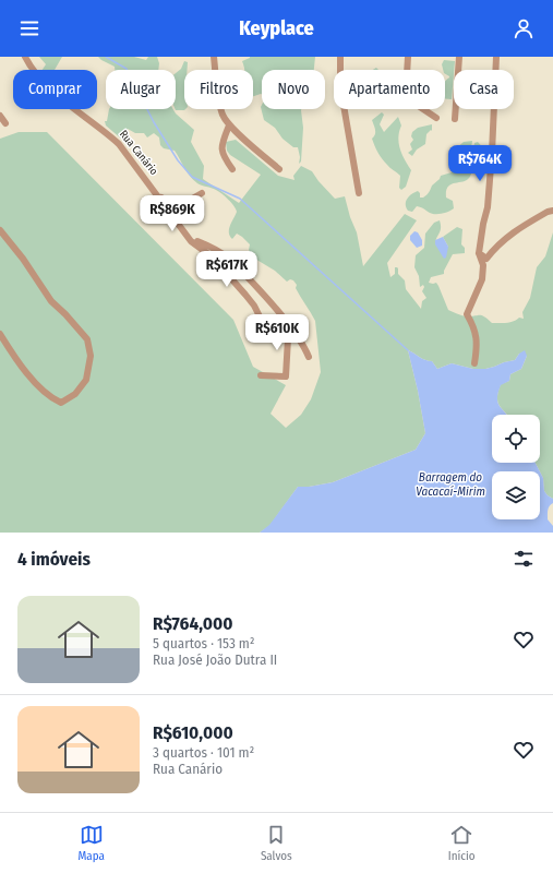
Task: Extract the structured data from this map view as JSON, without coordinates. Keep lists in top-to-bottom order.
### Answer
{
  "streets": {
    "street": ["Rua Canário"]
  },
  "water": ["Barragem do Vacacaí-Mirim"],
  "page": {
    "header": "Keyplace",
    "chip": [
      "Comprar",
      "Alugar",
      "Filtros",
      "Novo",
      "Apartamento",
      "Casa"
    ],
    "price": [
      "R$764K",
      "R$869K",
      "R$617K",
      "R$610K"
    ],
    "heading": "4 imóveis",
    "list": [
      {
        "name": "R$764,000",
        "note": "5 quartos · 153 m² · Rua José João Dutra II"
      },
      {
        "name": "R$610,000",
        "note": "3 quartos · 101 m² · Rua Canário"
      }
    ],
    "tabs": ["Mapa", "Salvos", "Início"]
  }
}
